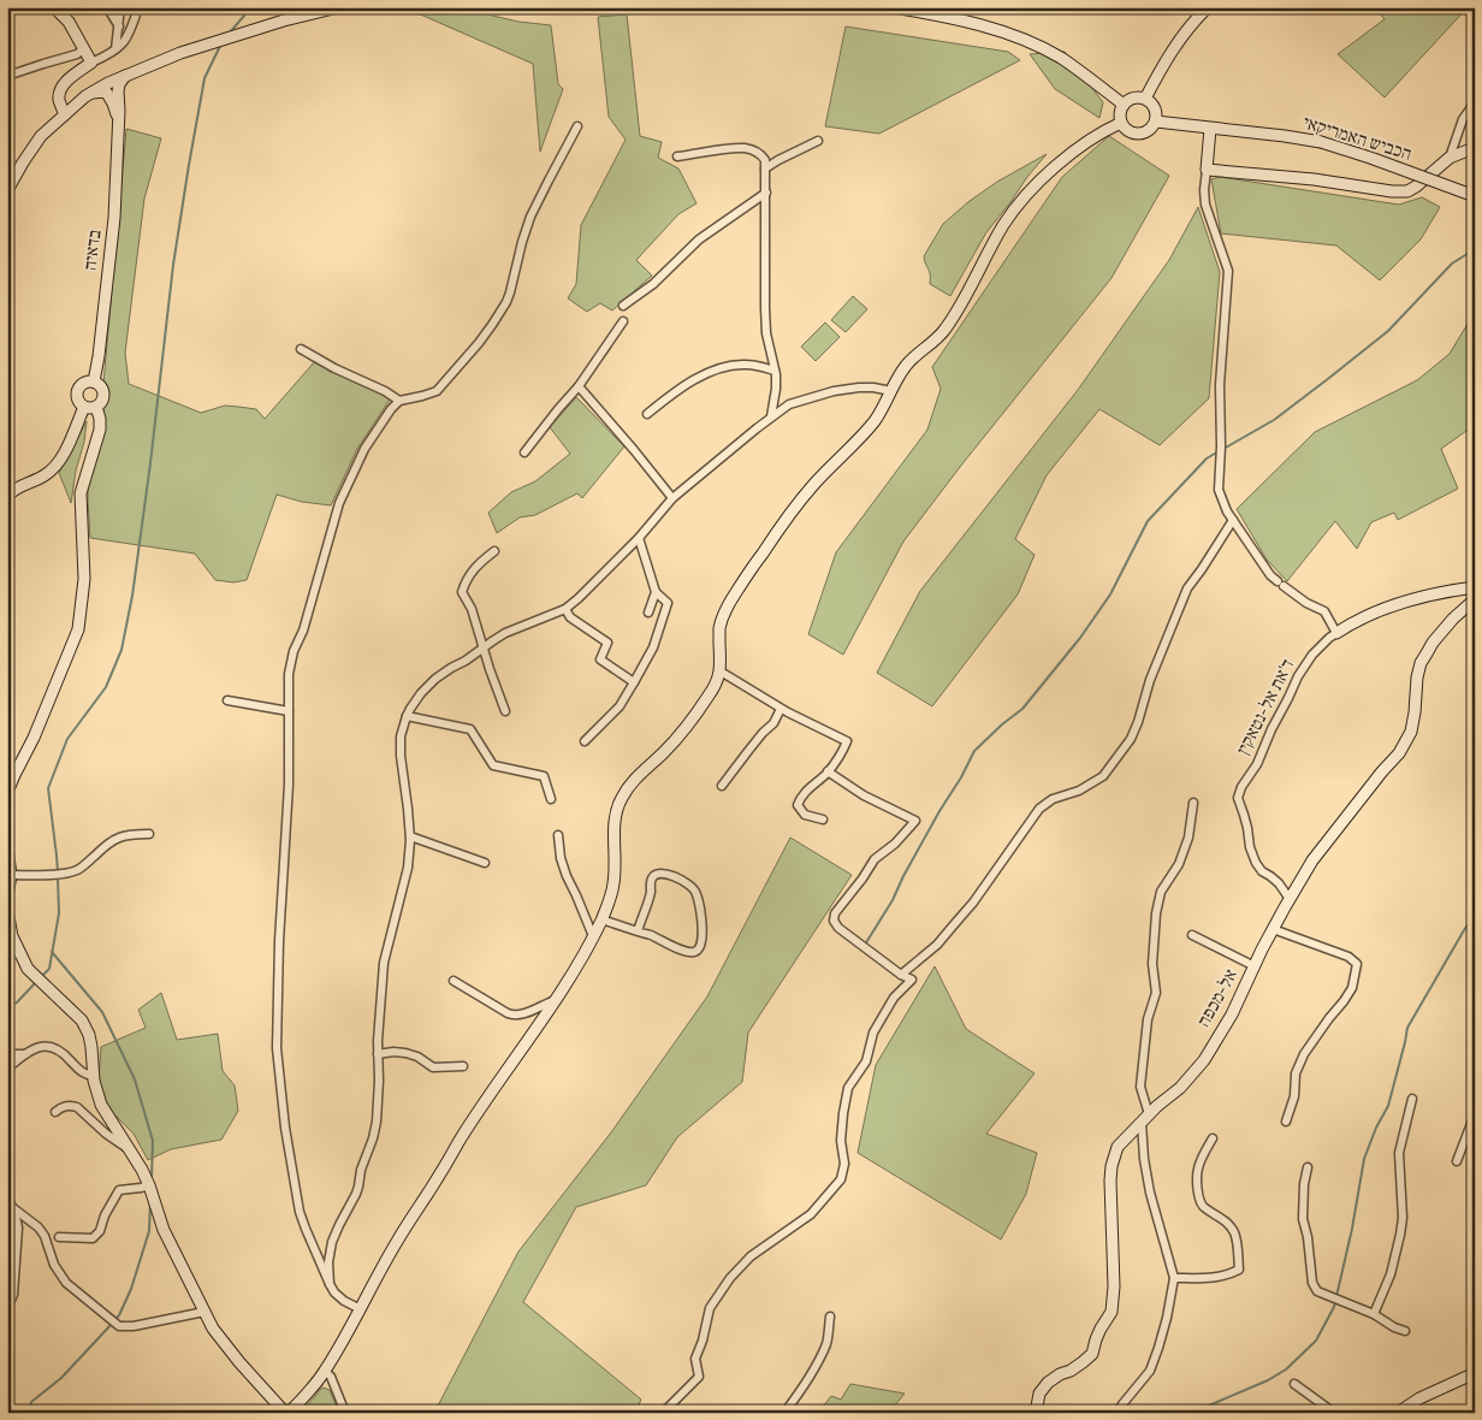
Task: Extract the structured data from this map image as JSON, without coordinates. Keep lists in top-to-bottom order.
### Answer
{
  "streets": {
    "street": [
      "הכביש האמריקאי",
      "בדאיה",
      "ד'את אל-נטאקין",
      "אל-מכפה"
    ]
  },
  "crossings": [
    ["ד'את אל-נטאקין", "אל-מכפה"]
  ]
}
